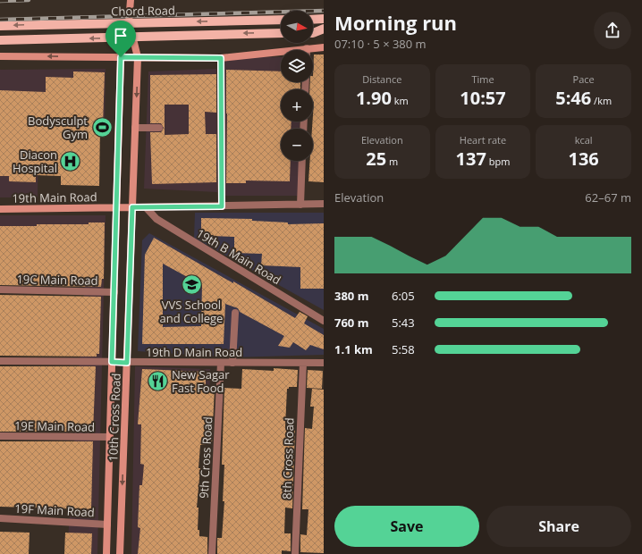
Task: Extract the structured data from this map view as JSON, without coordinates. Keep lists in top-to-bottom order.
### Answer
{
  "streets": {
    "main road": ["Chord Road", "19th Main Road", "10th Cross Road"],
    "street": [
      "19th B Main Road",
      "19C Main Road",
      "19th D Main Road",
      "19E Main Road",
      "9th Cross Road",
      "8th Cross Road",
      "19F Main Road"
    ]
  },
  "crossings": [
    ["Chord Road", "10th Cross Road"],
    ["19th Main Road", "19th B Main Road"],
    ["19th Main Road", "10th Cross Road"],
    ["19C Main Road", "10th Cross Road"],
    ["19th D Main Road", "10th Cross Road"],
    ["19th D Main Road", "9th Cross Road"],
    ["19th D Main Road", "8th Cross Road"],
    ["10th Cross Road", "19E Main Road"],
    ["10th Cross Road", "19F Main Road"]
  ],
  "places": {
    "sports": ["Bodysculpt Gym"],
    "hospital": ["Diacon Hospital"],
    "school or university": ["VVS School and College"],
    "restaurant": ["New Sagar Fast Food"]
  },
  "north": "right",
  "page": {
    "heading": ["Morning run", "07:10 · 5 × 380 m"],
    "map_buttons": ["+", "−"],
    "stats": [
      ["Distance", "1.90 km"],
      ["Time", "10:57"],
      ["Pace", "5:46 /km"],
      ["Elevation", "25 m"],
      ["Heart rate", "137 bpm"],
      ["kcal", "136"]
    ],
    "chart": ["Elevation", "62–67 m"],
    "list": [
      {
        "name": "380 m",
        "note": "6:05"
      },
      {
        "name": "760 m",
        "note": "5:43"
      },
      {
        "name": "1.1 km",
        "note": "5:58"
      }
    ],
    "buttons": ["Save", "Share"]
  }
}
